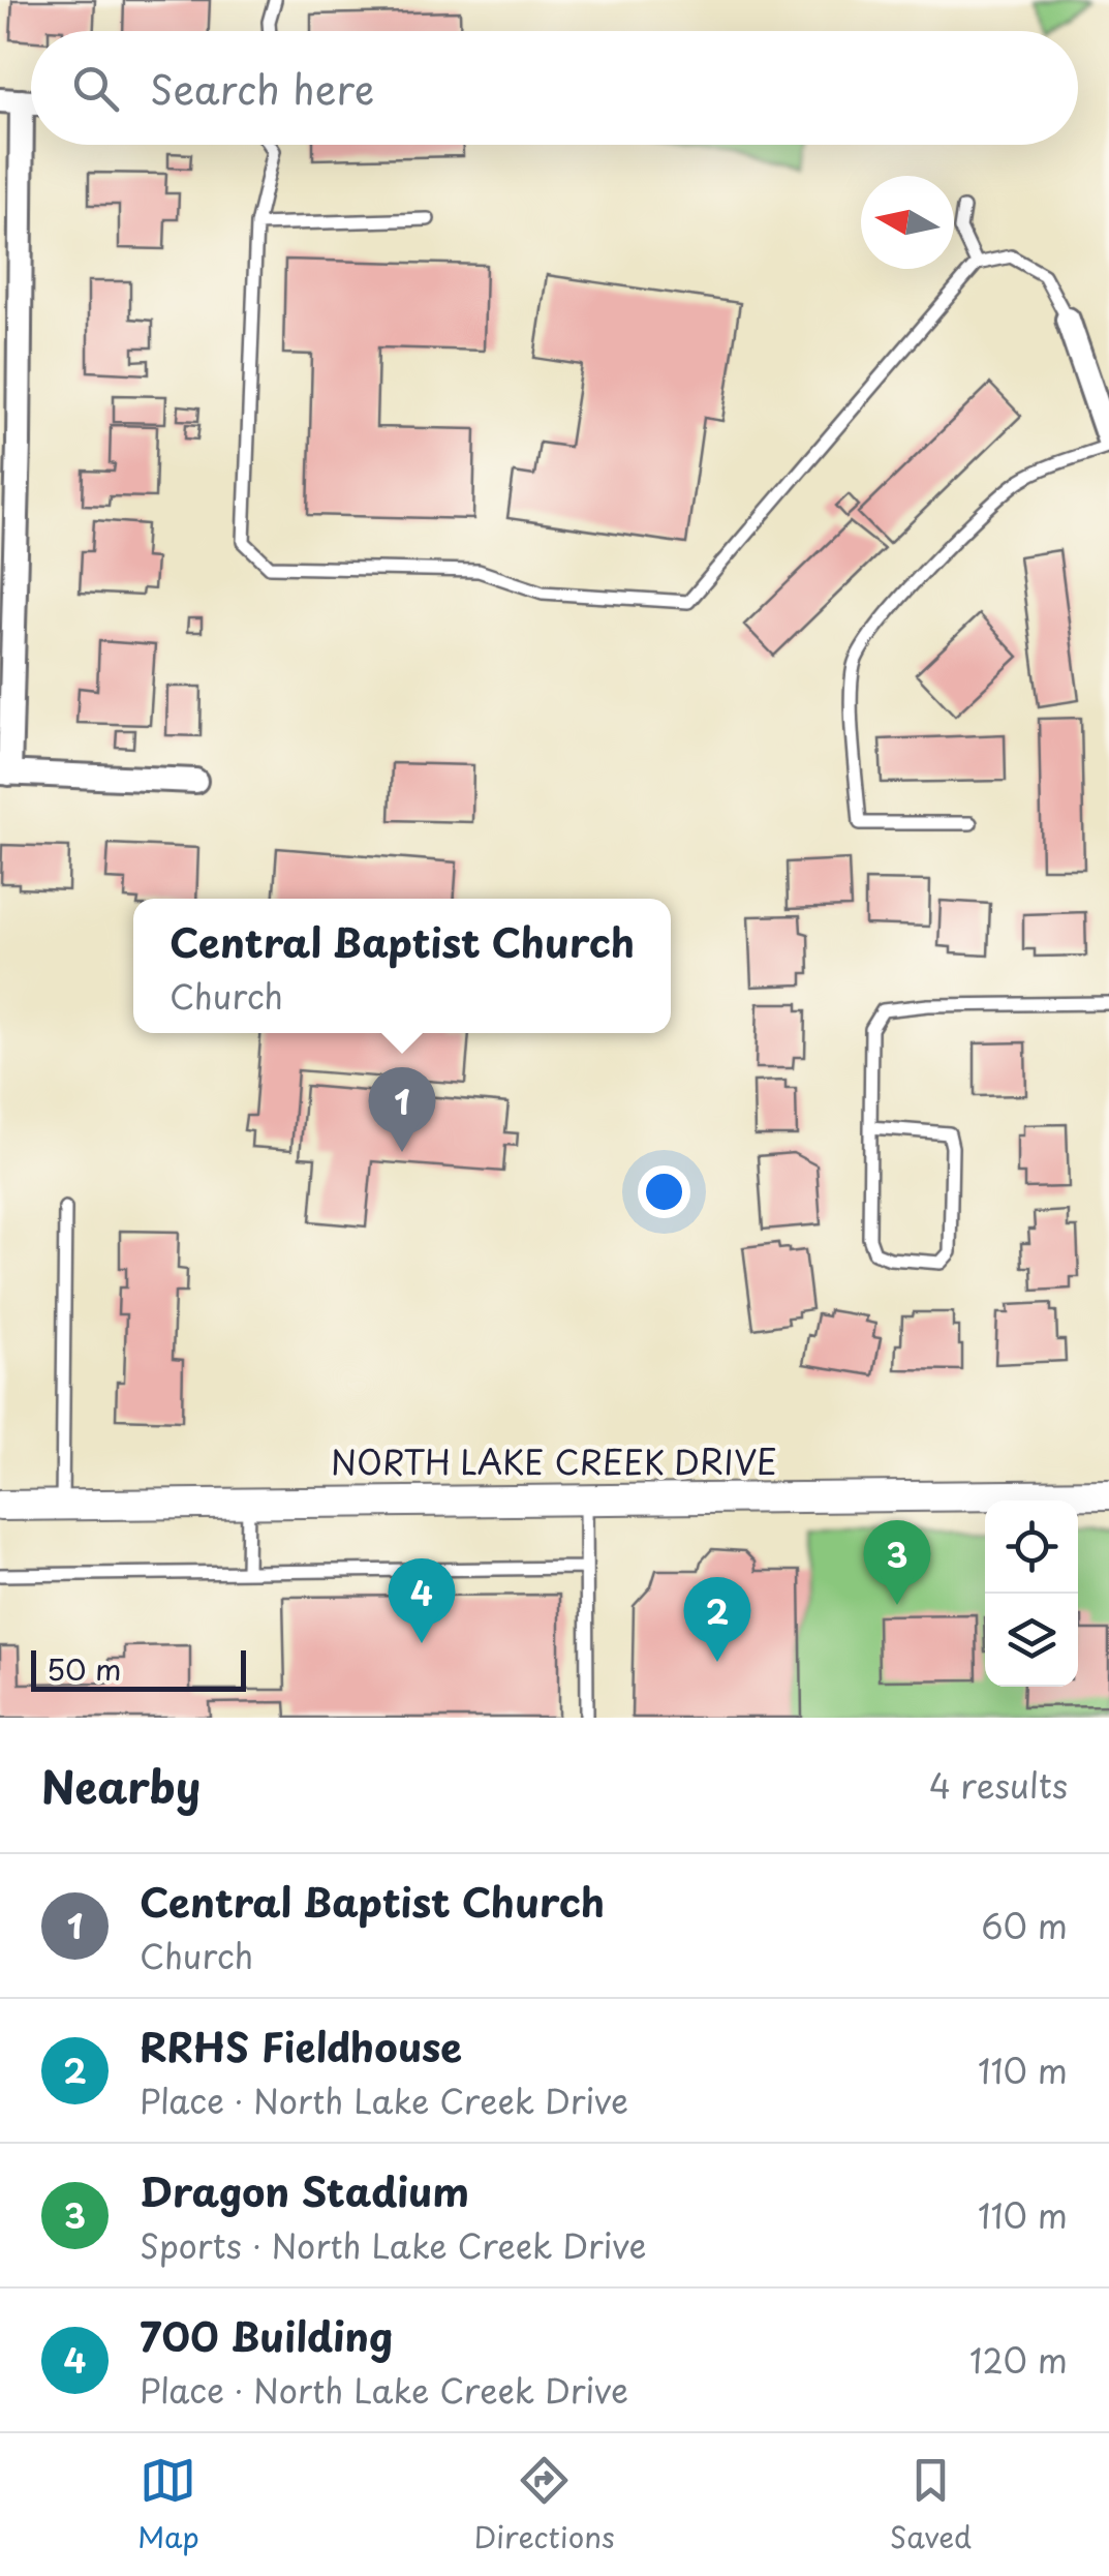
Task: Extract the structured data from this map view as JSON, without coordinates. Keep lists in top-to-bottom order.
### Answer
{
  "streets": {
    "street": ["NORTH LAKE CREEK DRIVE"]
  },
  "scale_bar": "50 m",
  "north": "left",
  "page": {
    "search": "Search here",
    "popup": ["Central Baptist Church", "Church"],
    "pins": [
      "1",
      "3",
      "4",
      "2"
    ],
    "scale": "50 m",
    "heading": ["Nearby", "4 results"],
    "list": [
      {
        "mark": "1",
        "name": "Central Baptist Church",
        "note": "Church",
        "value": "60 m"
      },
      {
        "mark": "2",
        "name": "RRHS Fieldhouse",
        "note": "Place · North Lake Creek Drive",
        "value": "110 m"
      },
      {
        "mark": "3",
        "name": "Dragon Stadium",
        "note": "Sports · North Lake Creek Drive",
        "value": "110 m"
      },
      {
        "mark": "4",
        "name": "700 Building",
        "note": "Place · North Lake Creek Drive",
        "value": "120 m"
      }
    ],
    "nav": ["Map", "Directions", "Saved"]
  }
}
